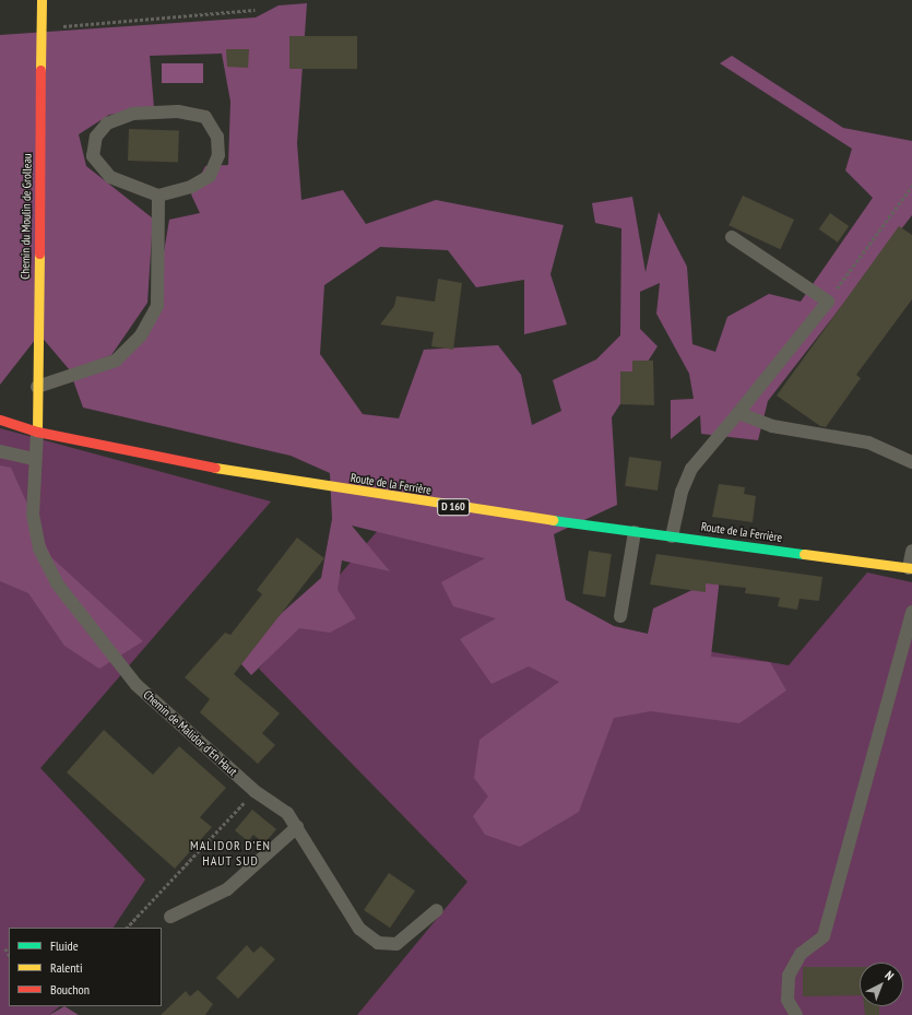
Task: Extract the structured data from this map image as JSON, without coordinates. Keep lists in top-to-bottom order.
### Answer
{
  "streets": {
    "main road": ["Chemin du Moulin de Grolleau", "Route de la Ferrière", "D 160"],
    "lane": ["Chemin de Malidor d'En Haut"]
  },
  "crossings": [
    ["Chemin du Moulin de Grolleau", "Route de la Ferrière"],
    ["Chemin du Moulin de Grolleau", "Chemin de Malidor d'En Haut"],
    ["Route de la Ferrière", "Chemin de Malidor d'En Haut"]
  ],
  "districts": ["MALIDOR D'EN HAUT SUD"],
  "legend": ["Fluide", "Ralenti", "Bouchon"],
  "north": "top right"
}
